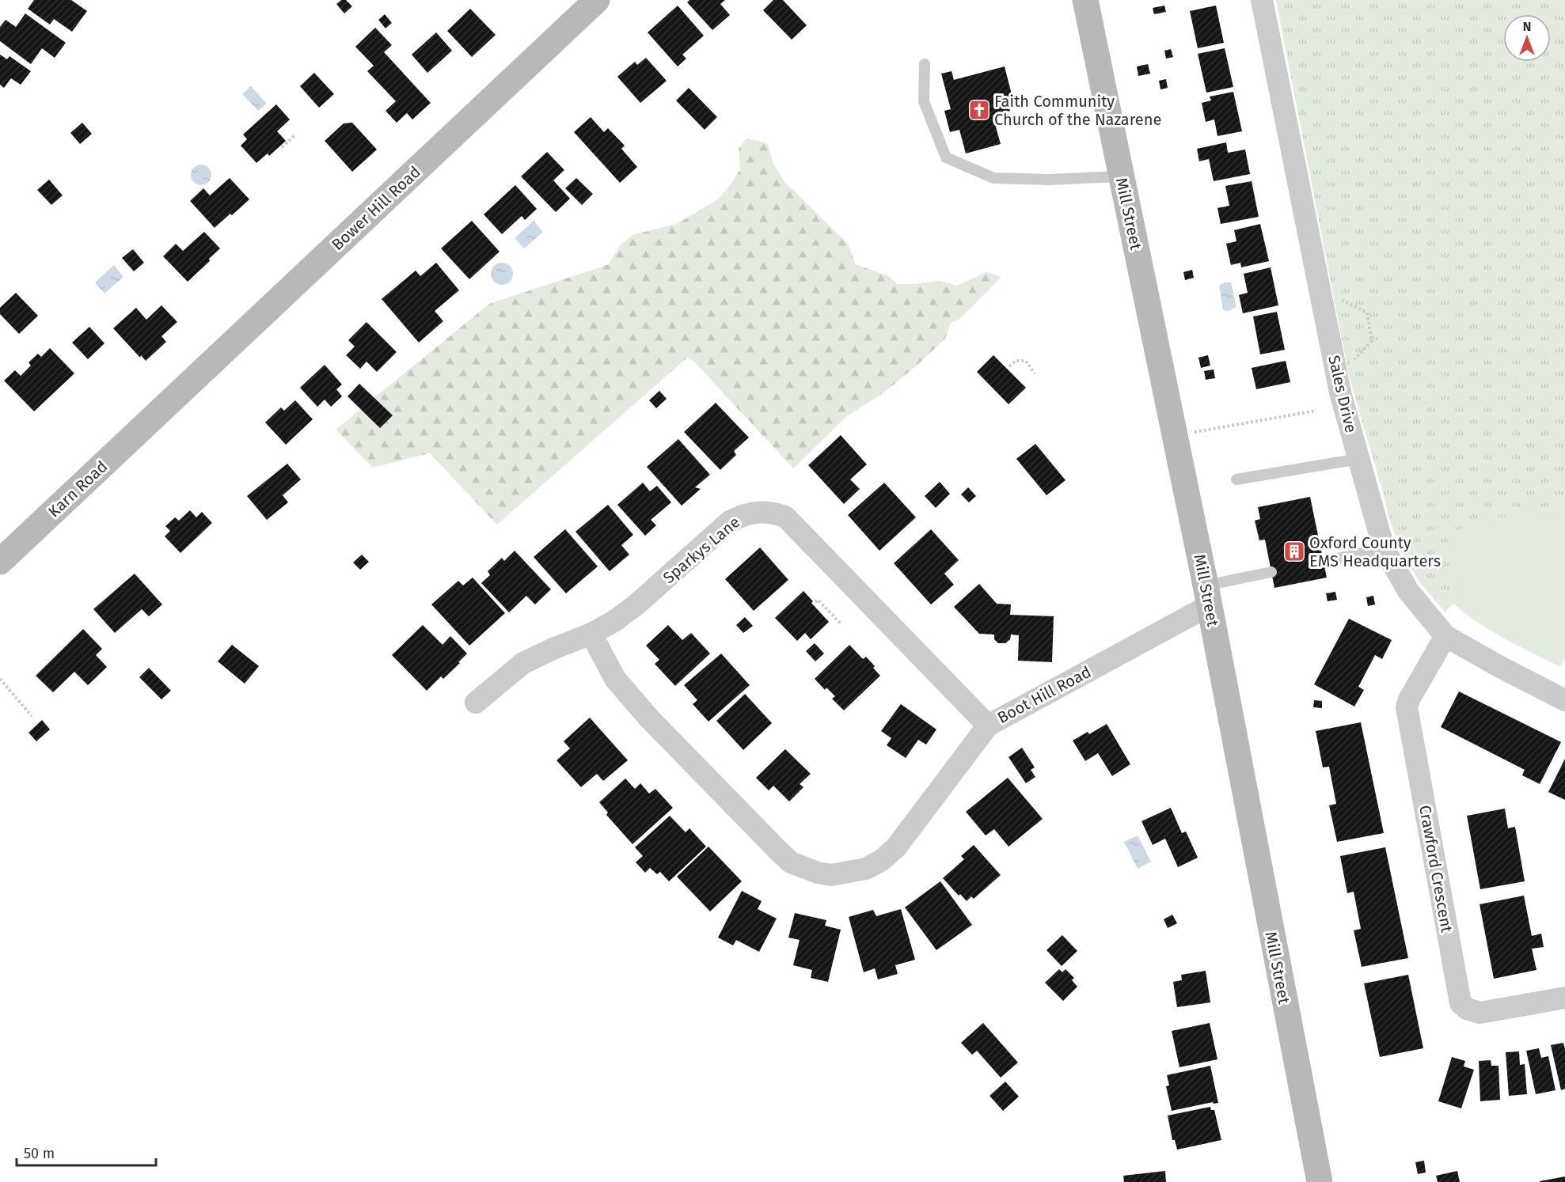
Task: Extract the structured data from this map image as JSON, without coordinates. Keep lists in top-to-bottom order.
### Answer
{
  "streets": {
    "main road": ["Bower Hill Road", "Mill Street", "Karn Road"],
    "street": [
      "Sales Drive",
      "Sparkys Lane",
      "Boot Hill Road",
      "Crawford Crescent"
    ]
  },
  "crossings": [
    ["Bower Hill Road", "Karn Road"],
    ["Mill Street", "Boot Hill Road"],
    ["Sales Drive", "Crawford Crescent"],
    ["Sparkys Lane", "Boot Hill Road"]
  ],
  "places": {
    "church": ["Faith Community Church of the Nazarene"],
    "building": ["Oxford County EMS Headquarters"]
  },
  "scale_bar": "50 m",
  "north": "top"
}
